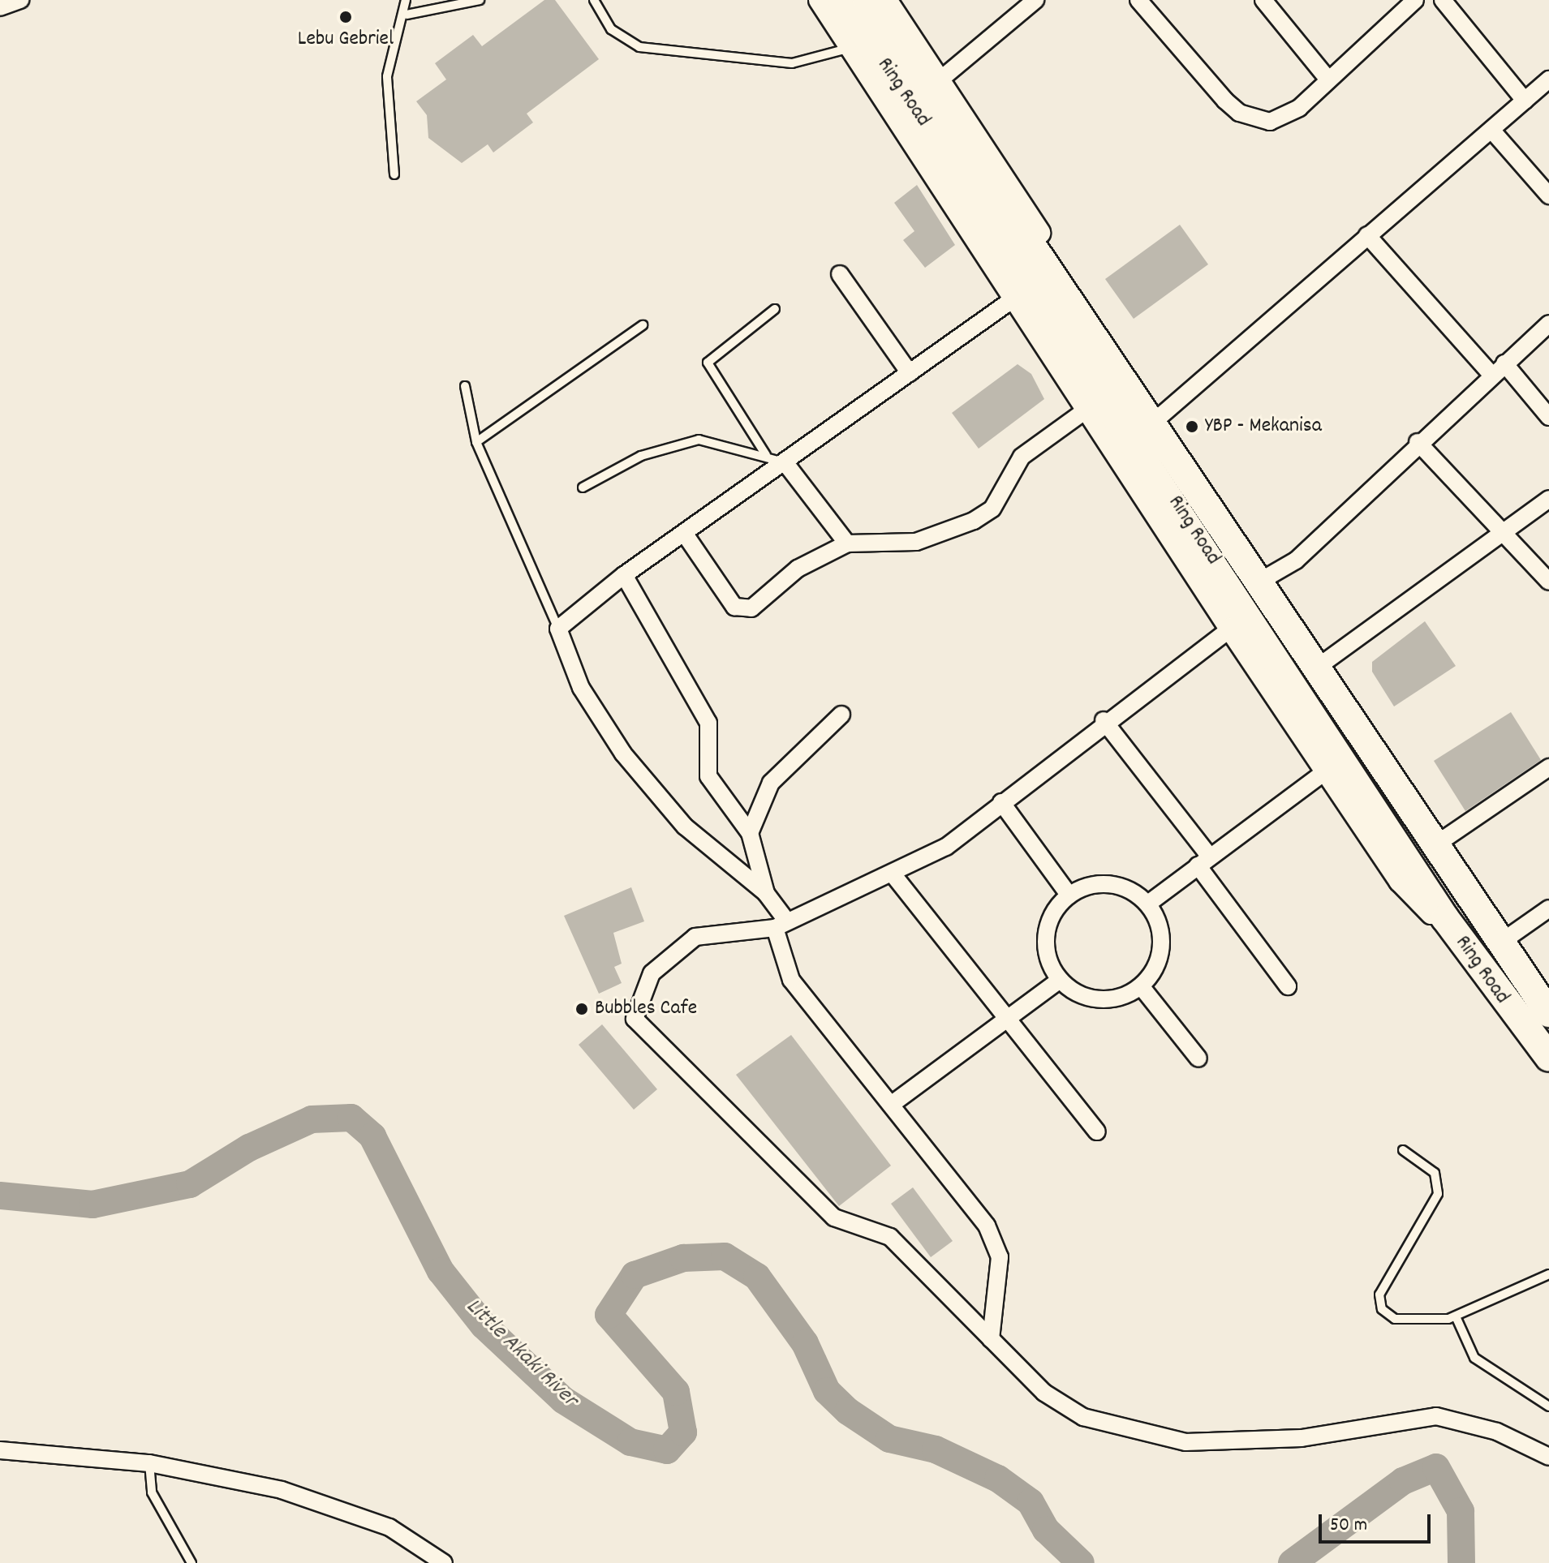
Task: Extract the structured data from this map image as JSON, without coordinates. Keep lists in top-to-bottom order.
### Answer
{
  "streets": {
    "highway": ["Ring Road"]
  },
  "water": ["Little Akaki River"],
  "places": ["Lebu Gebriel", "YBP - Mekanisa", "Bubbles Cafe"],
  "scale_bar": "50 m"
}
